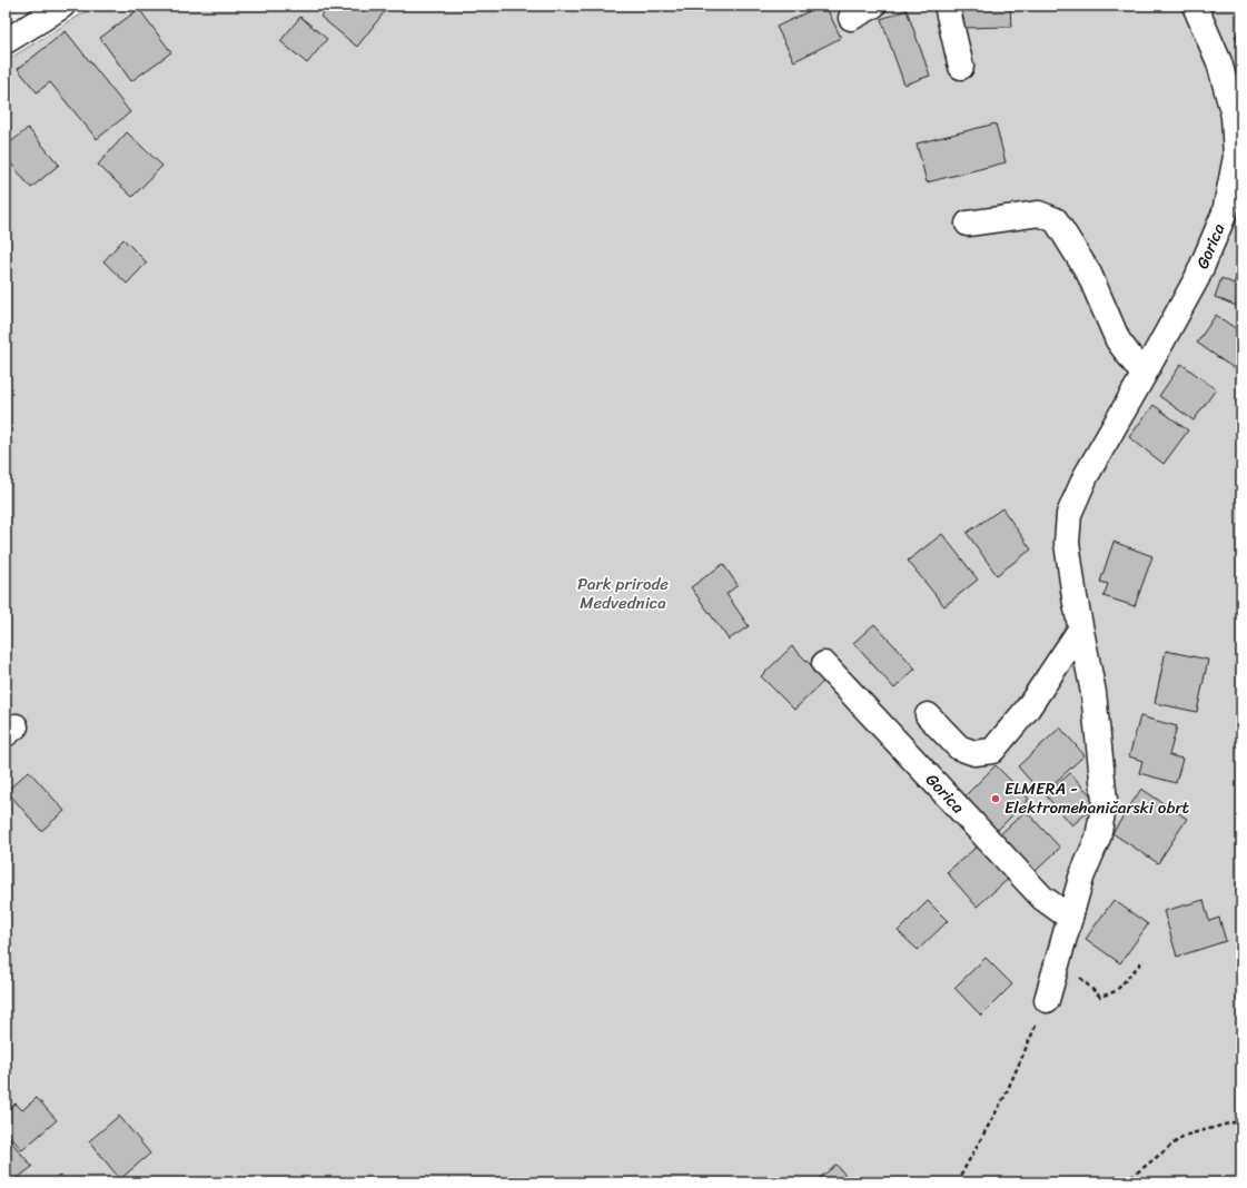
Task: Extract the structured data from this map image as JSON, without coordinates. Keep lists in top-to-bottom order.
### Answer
{
  "streets": {
    "street": ["Gorica"]
  },
  "parks": ["Park prirode Medvednica"],
  "places": ["ELMERA - Elektromehaničarski obrt"]
}
